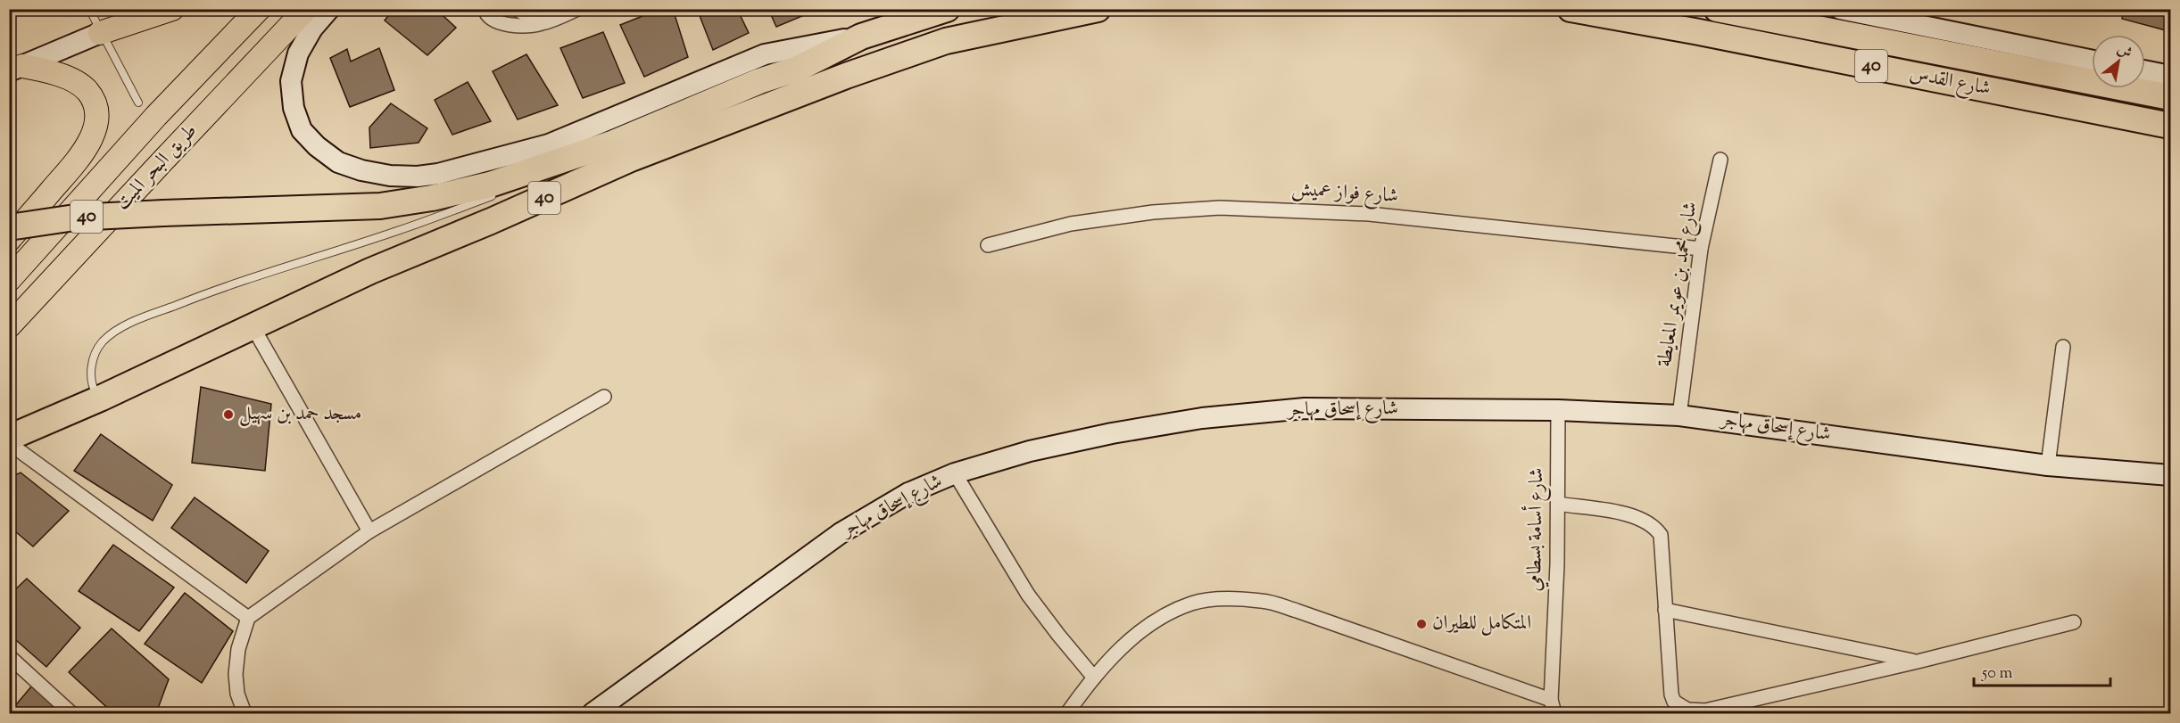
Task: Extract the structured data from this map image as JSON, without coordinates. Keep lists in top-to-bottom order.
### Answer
{
  "streets": {
    "highway": ["40", "شارع القدس"],
    "main road": ["طريق البحر الميت"],
    "street": [
      "شارع فواز عميش",
      "شارع محمد بن عويمر المعايطة",
      "شارع إسحاق مهاجر",
      "شارع أسامة بسطامي"
    ]
  },
  "crossings": [
    ["شارع فواز عميش", "شارع محمد بن عويمر المعايطة"],
    ["شارع محمد بن عويمر المعايطة", "شارع إسحاق مهاجر"],
    ["شارع إسحاق مهاجر", "شارع أسامة بسطامي"]
  ],
  "places": ["مسجد حمد بن سهيل", "المتكامل للطيران"],
  "scale_bar": "50 m",
  "north": "top right"
}
